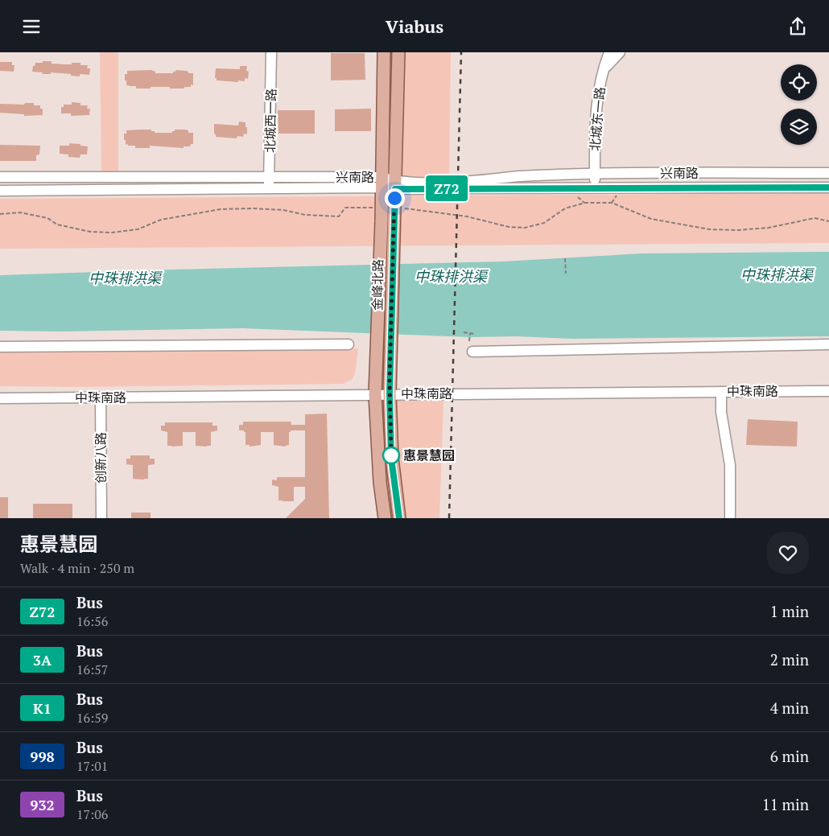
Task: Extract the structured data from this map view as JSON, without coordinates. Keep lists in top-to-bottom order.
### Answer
{
  "streets": {
    "main road": ["金峰北路"],
    "street": [
      "北城东一路",
      "北城西一路",
      "兴南路",
      "中珠南路",
      "创新八路"
    ]
  },
  "crossings": [
    ["北城东一路", "兴南路"],
    ["北城西一路", "兴南路"],
    ["兴南路", "金峰北路"],
    ["金峰北路", "中珠南路"],
    ["中珠南路", "创新八路"]
  ],
  "water": ["中珠排洪渠"],
  "places": ["惠景慧园"],
  "lines": ["bus line Z72"],
  "page": {
    "header": "Viabus",
    "on_map": "Z72",
    "heading": ["惠景慧园", "Walk · 4 min · 250 m"],
    "list": [
      {
        "mark": "Z72",
        "name": "Bus",
        "note": "16:56",
        "value": "1 min"
      },
      {
        "mark": "3A",
        "name": "Bus",
        "note": "16:57",
        "value": "2 min"
      },
      {
        "mark": "K1",
        "name": "Bus",
        "note": "16:59",
        "value": "4 min"
      },
      {
        "mark": "998",
        "name": "Bus",
        "note": "17:01",
        "value": "6 min"
      },
      {
        "mark": "932",
        "name": "Bus",
        "note": "17:06",
        "value": "11 min"
      }
    ]
  }
}
